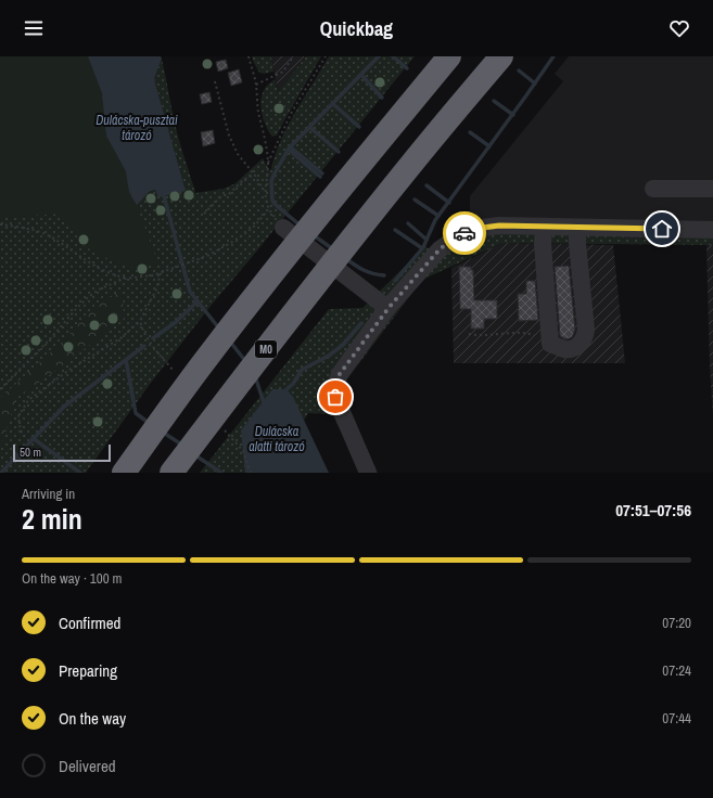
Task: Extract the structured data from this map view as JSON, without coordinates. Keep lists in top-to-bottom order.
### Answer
{
  "streets": {
    "highway": ["M0"]
  },
  "water": ["Dulácska-pusztai tározó", "Dulácska alatti tározó"],
  "scale_bar": "50 m",
  "page": {
    "header": "Quickbag",
    "scale": "50 m",
    "heading": ["2 min", "Arriving in", "07:51–07:56"],
    "bar": "On the way · 100 m",
    "list": [
      ["Confirmed", "07:20"],
      ["Preparing", "07:24"],
      ["On the way", "07:44"],
      "Delivered"
    ]
  }
}
